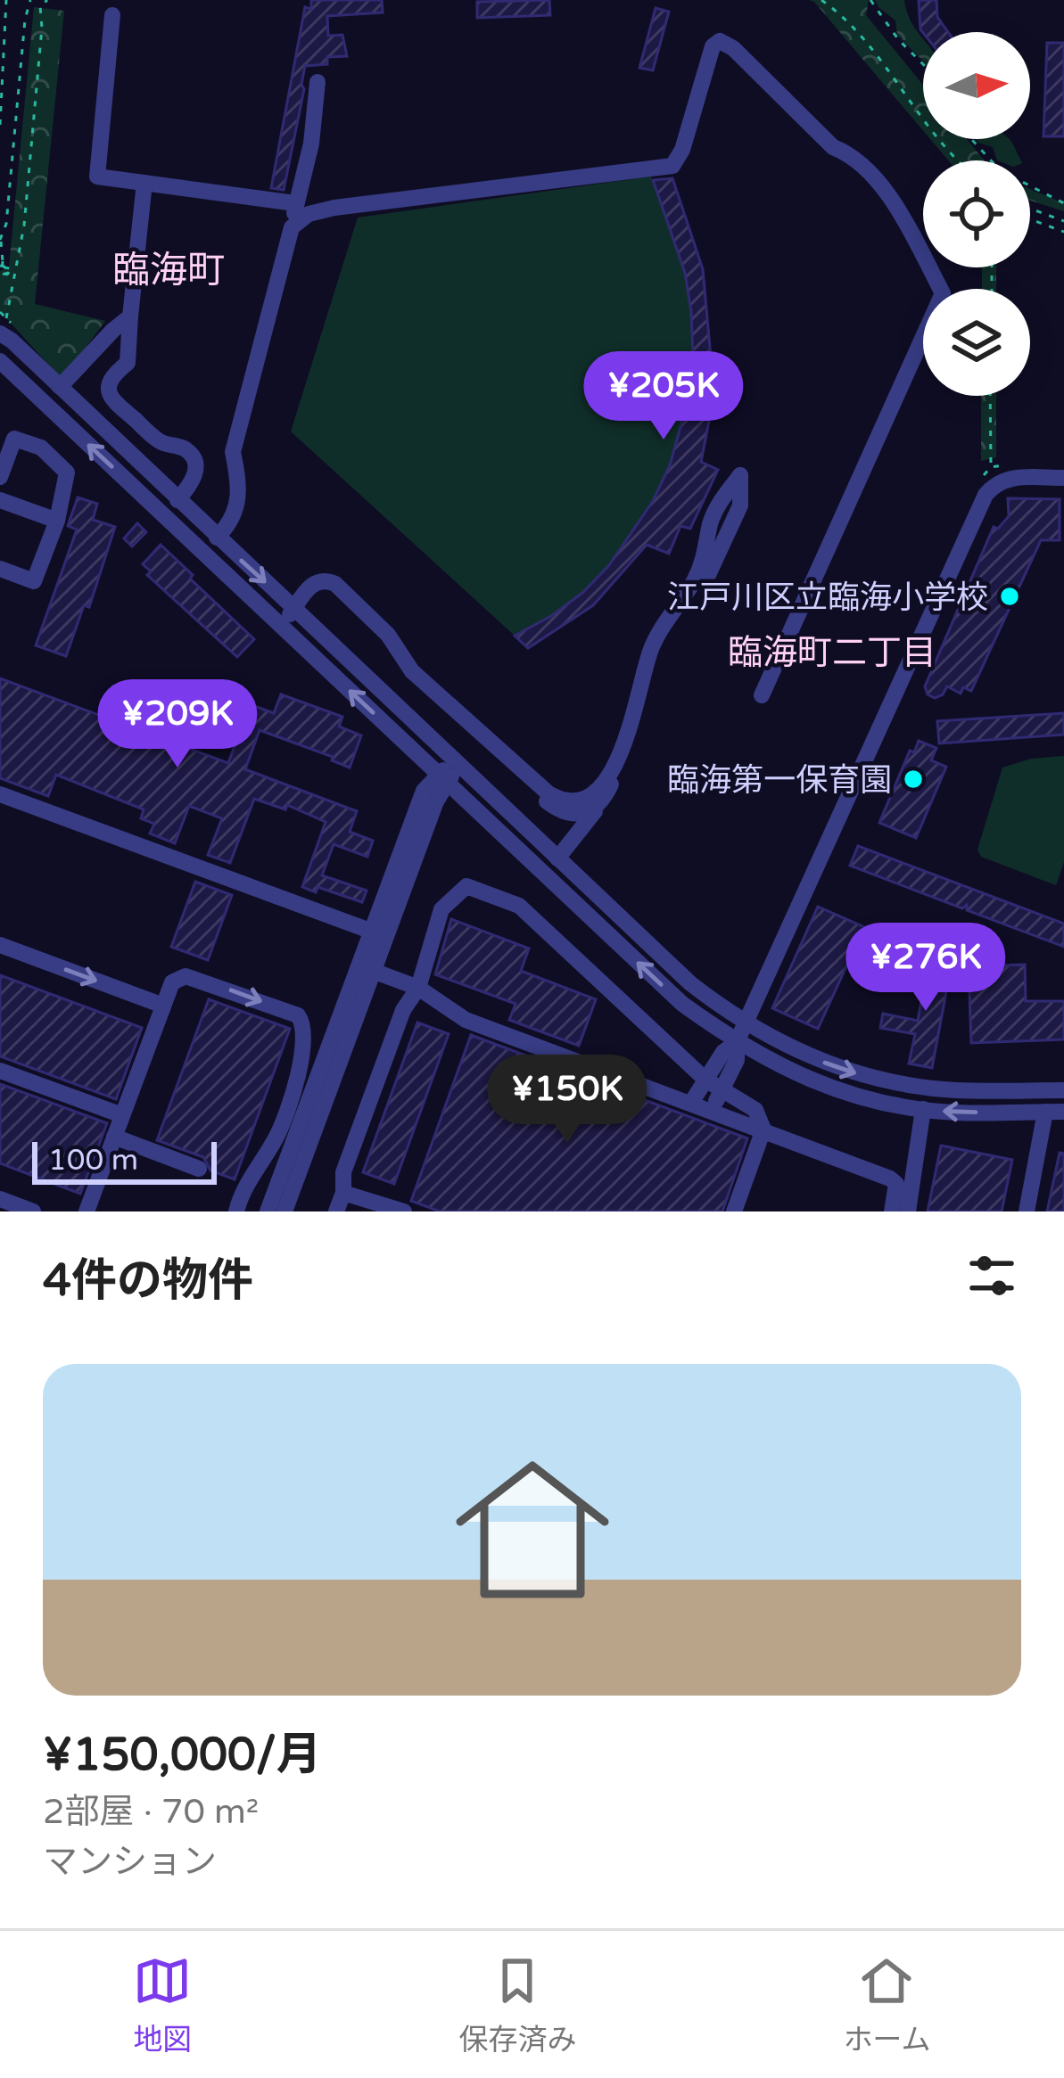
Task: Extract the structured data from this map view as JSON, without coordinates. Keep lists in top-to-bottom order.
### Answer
{
  "districts": ["臨海町", "臨海町二丁目"],
  "places": ["江戸川区立臨海小学校", "臨海第一保育園"],
  "scale_bar": "100 m",
  "north": "right",
  "page": {
    "price": [
      "¥205K",
      "¥209K",
      "¥276K",
      "¥150K"
    ],
    "scale": "100 m",
    "heading": "4件の物件",
    "list": [
      {
        "name": "¥150,000/月",
        "note": "2部屋 · 70 m² · マンション"
      }
    ],
    "tabs": ["地図", "保存済み", "ホーム"]
  }
}
